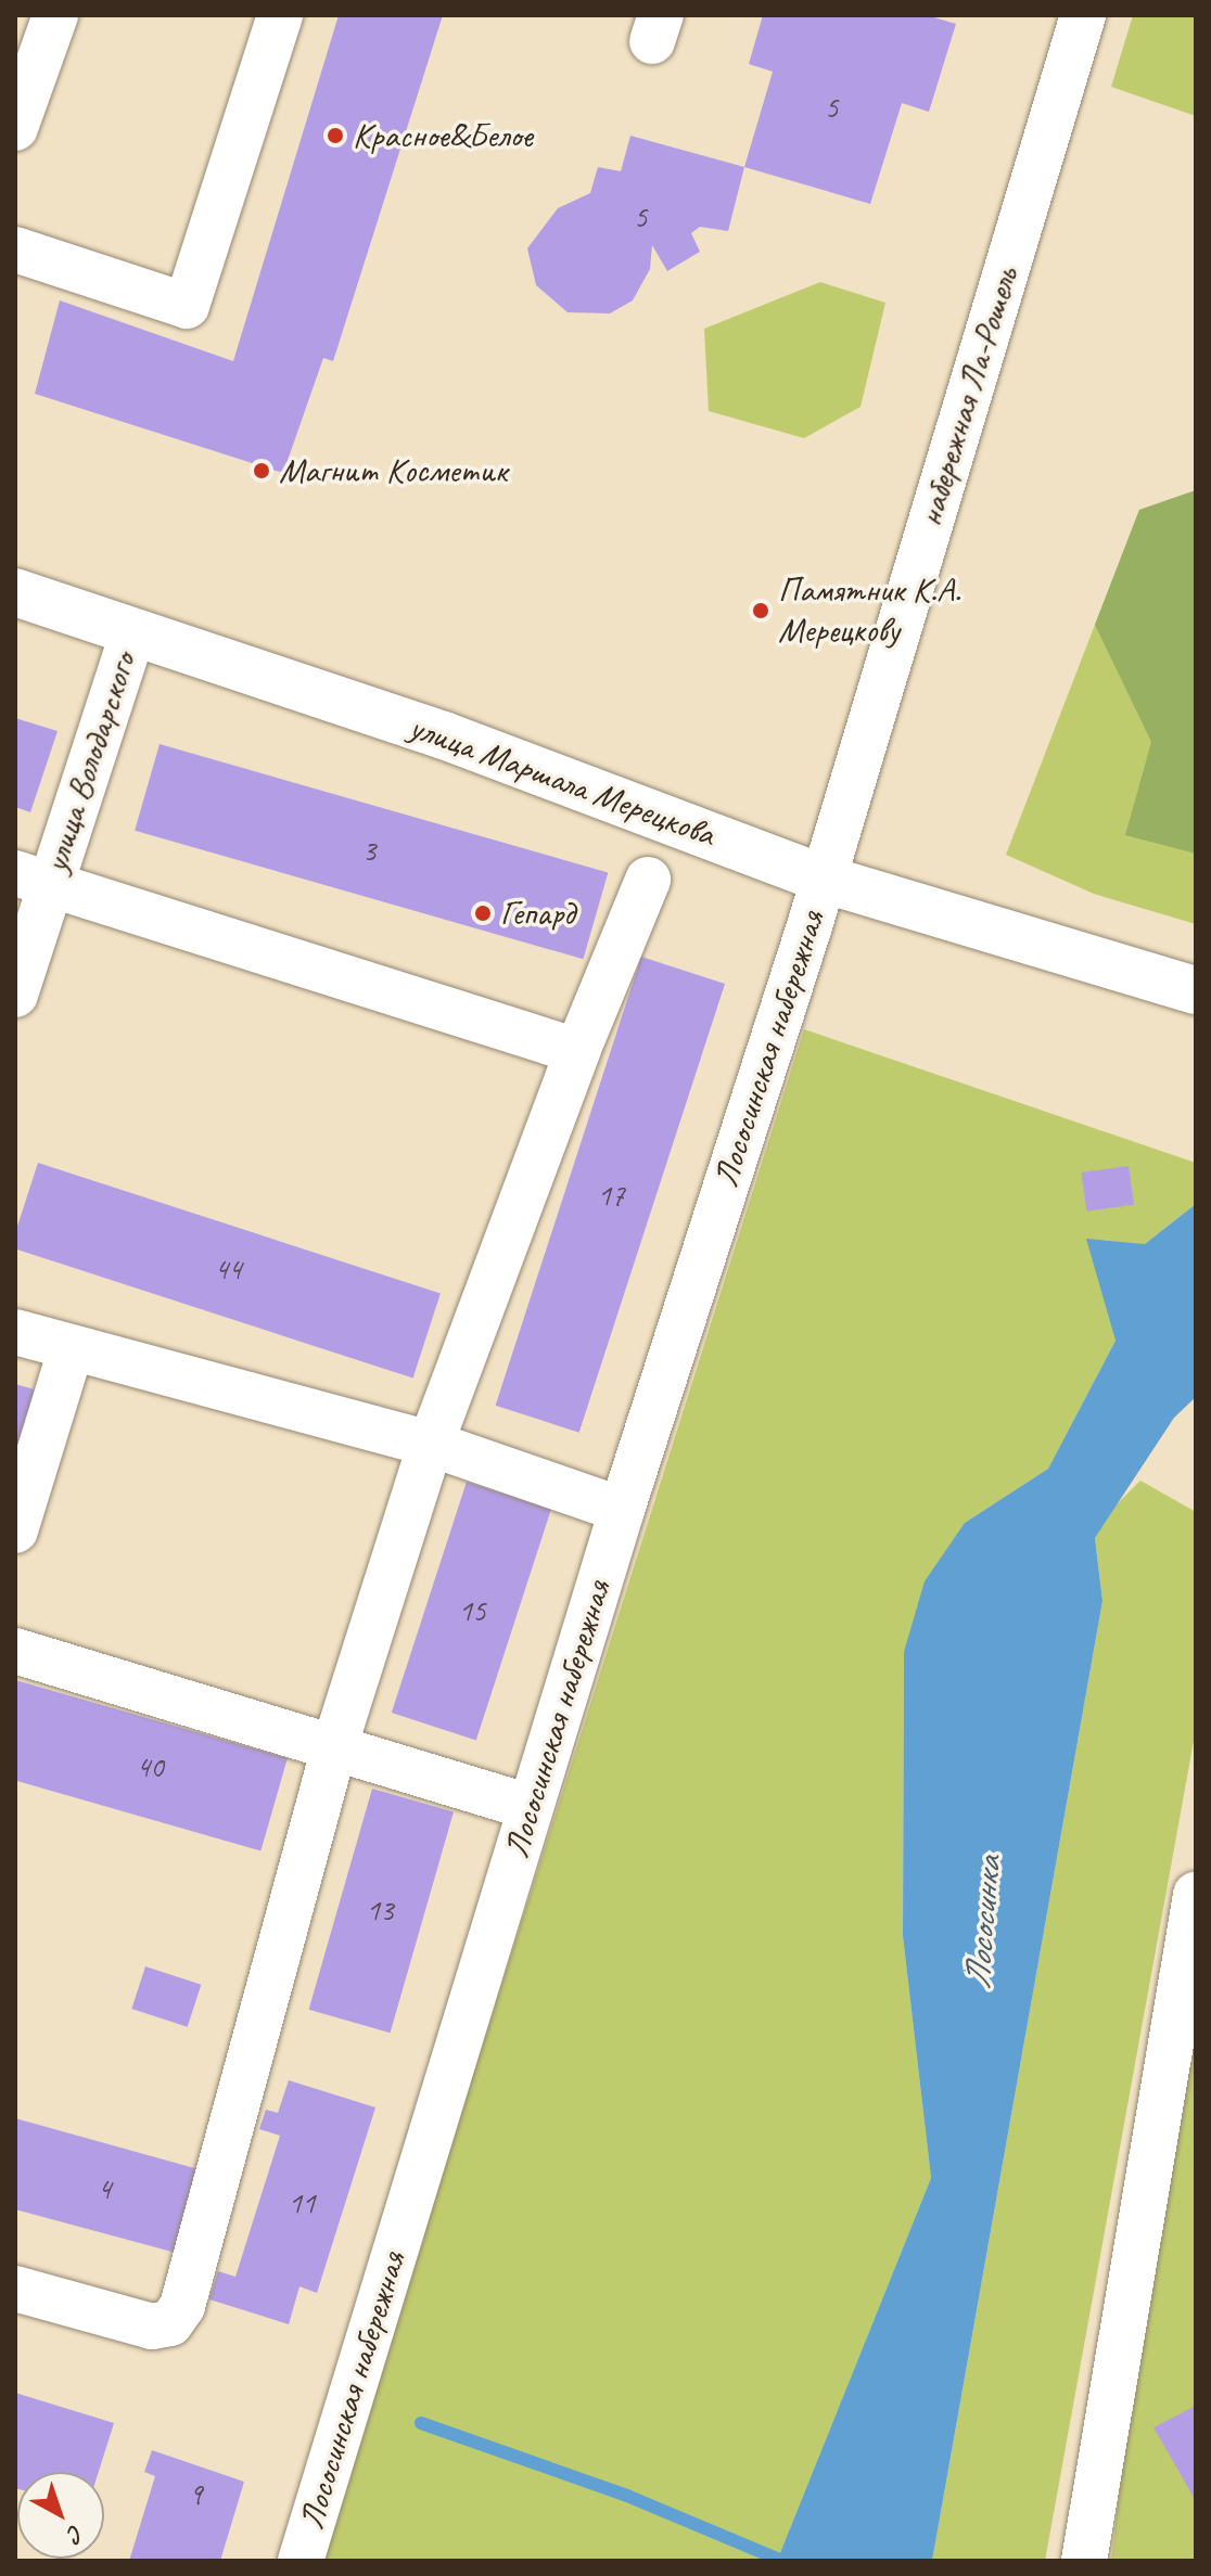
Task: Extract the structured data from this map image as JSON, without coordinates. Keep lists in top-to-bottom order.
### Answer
{
  "streets": {
    "main road": ["улица Маршала Мерецкова"],
    "street": ["набережная Ла-Рошель", "улица Володарского", "Лососинская набережная"]
  },
  "crossings": [
    ["набережная Ла-Рошель", "улица Маршала Мерецкова"],
    ["набережная Ла-Рошель", "Лососинская набережная"],
    ["улица Володарского", "улица Маршала Мерецкова"],
    ["улица Маршала Мерецкова", "Лососинская набережная"]
  ],
  "water": ["Лососинка"],
  "places": [
    "Красное&Белое",
    "Магнит Косметик",
    "Памятник К.А. Мерецкову",
    "Гепард"
  ],
  "house_numbers": [
    "5",
    "5",
    "3",
    "17",
    "44",
    "15",
    "40",
    "13",
    "4",
    "11",
    "9"
  ],
  "north": "bottom right"
}
